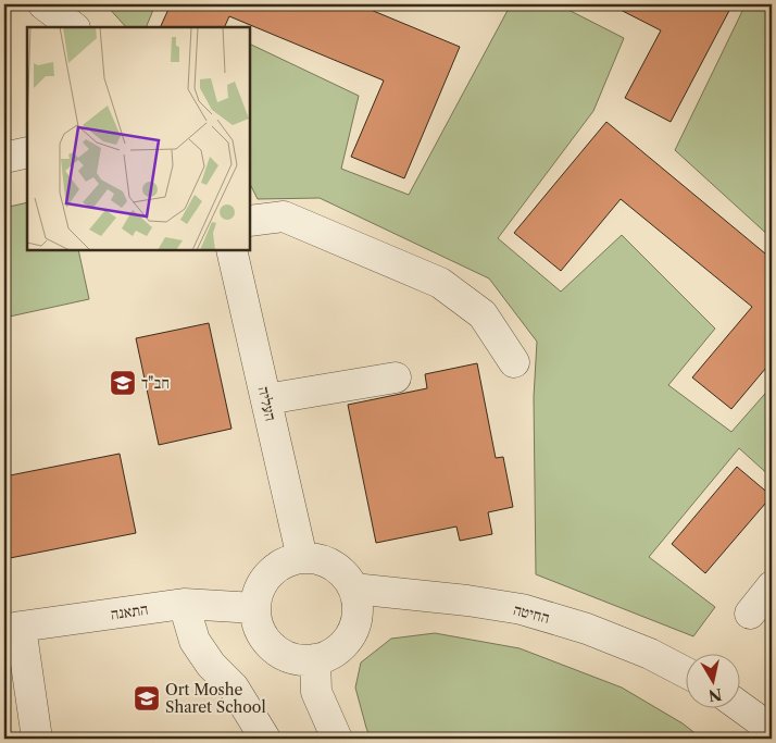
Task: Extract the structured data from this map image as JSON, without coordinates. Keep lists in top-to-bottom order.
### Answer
{
  "streets": {
    "street": ["העליה", "התאנה", "החיטה"]
  },
  "crossings": [
    ["העליה", "התאנה"],
    ["העליה", "החיטה"],
    ["התאנה", "החיטה"]
  ],
  "places": {
    "school or university": ["חב\"ד", "Ort Moshe Sharet School"]
  },
  "north": "bottom"
}
